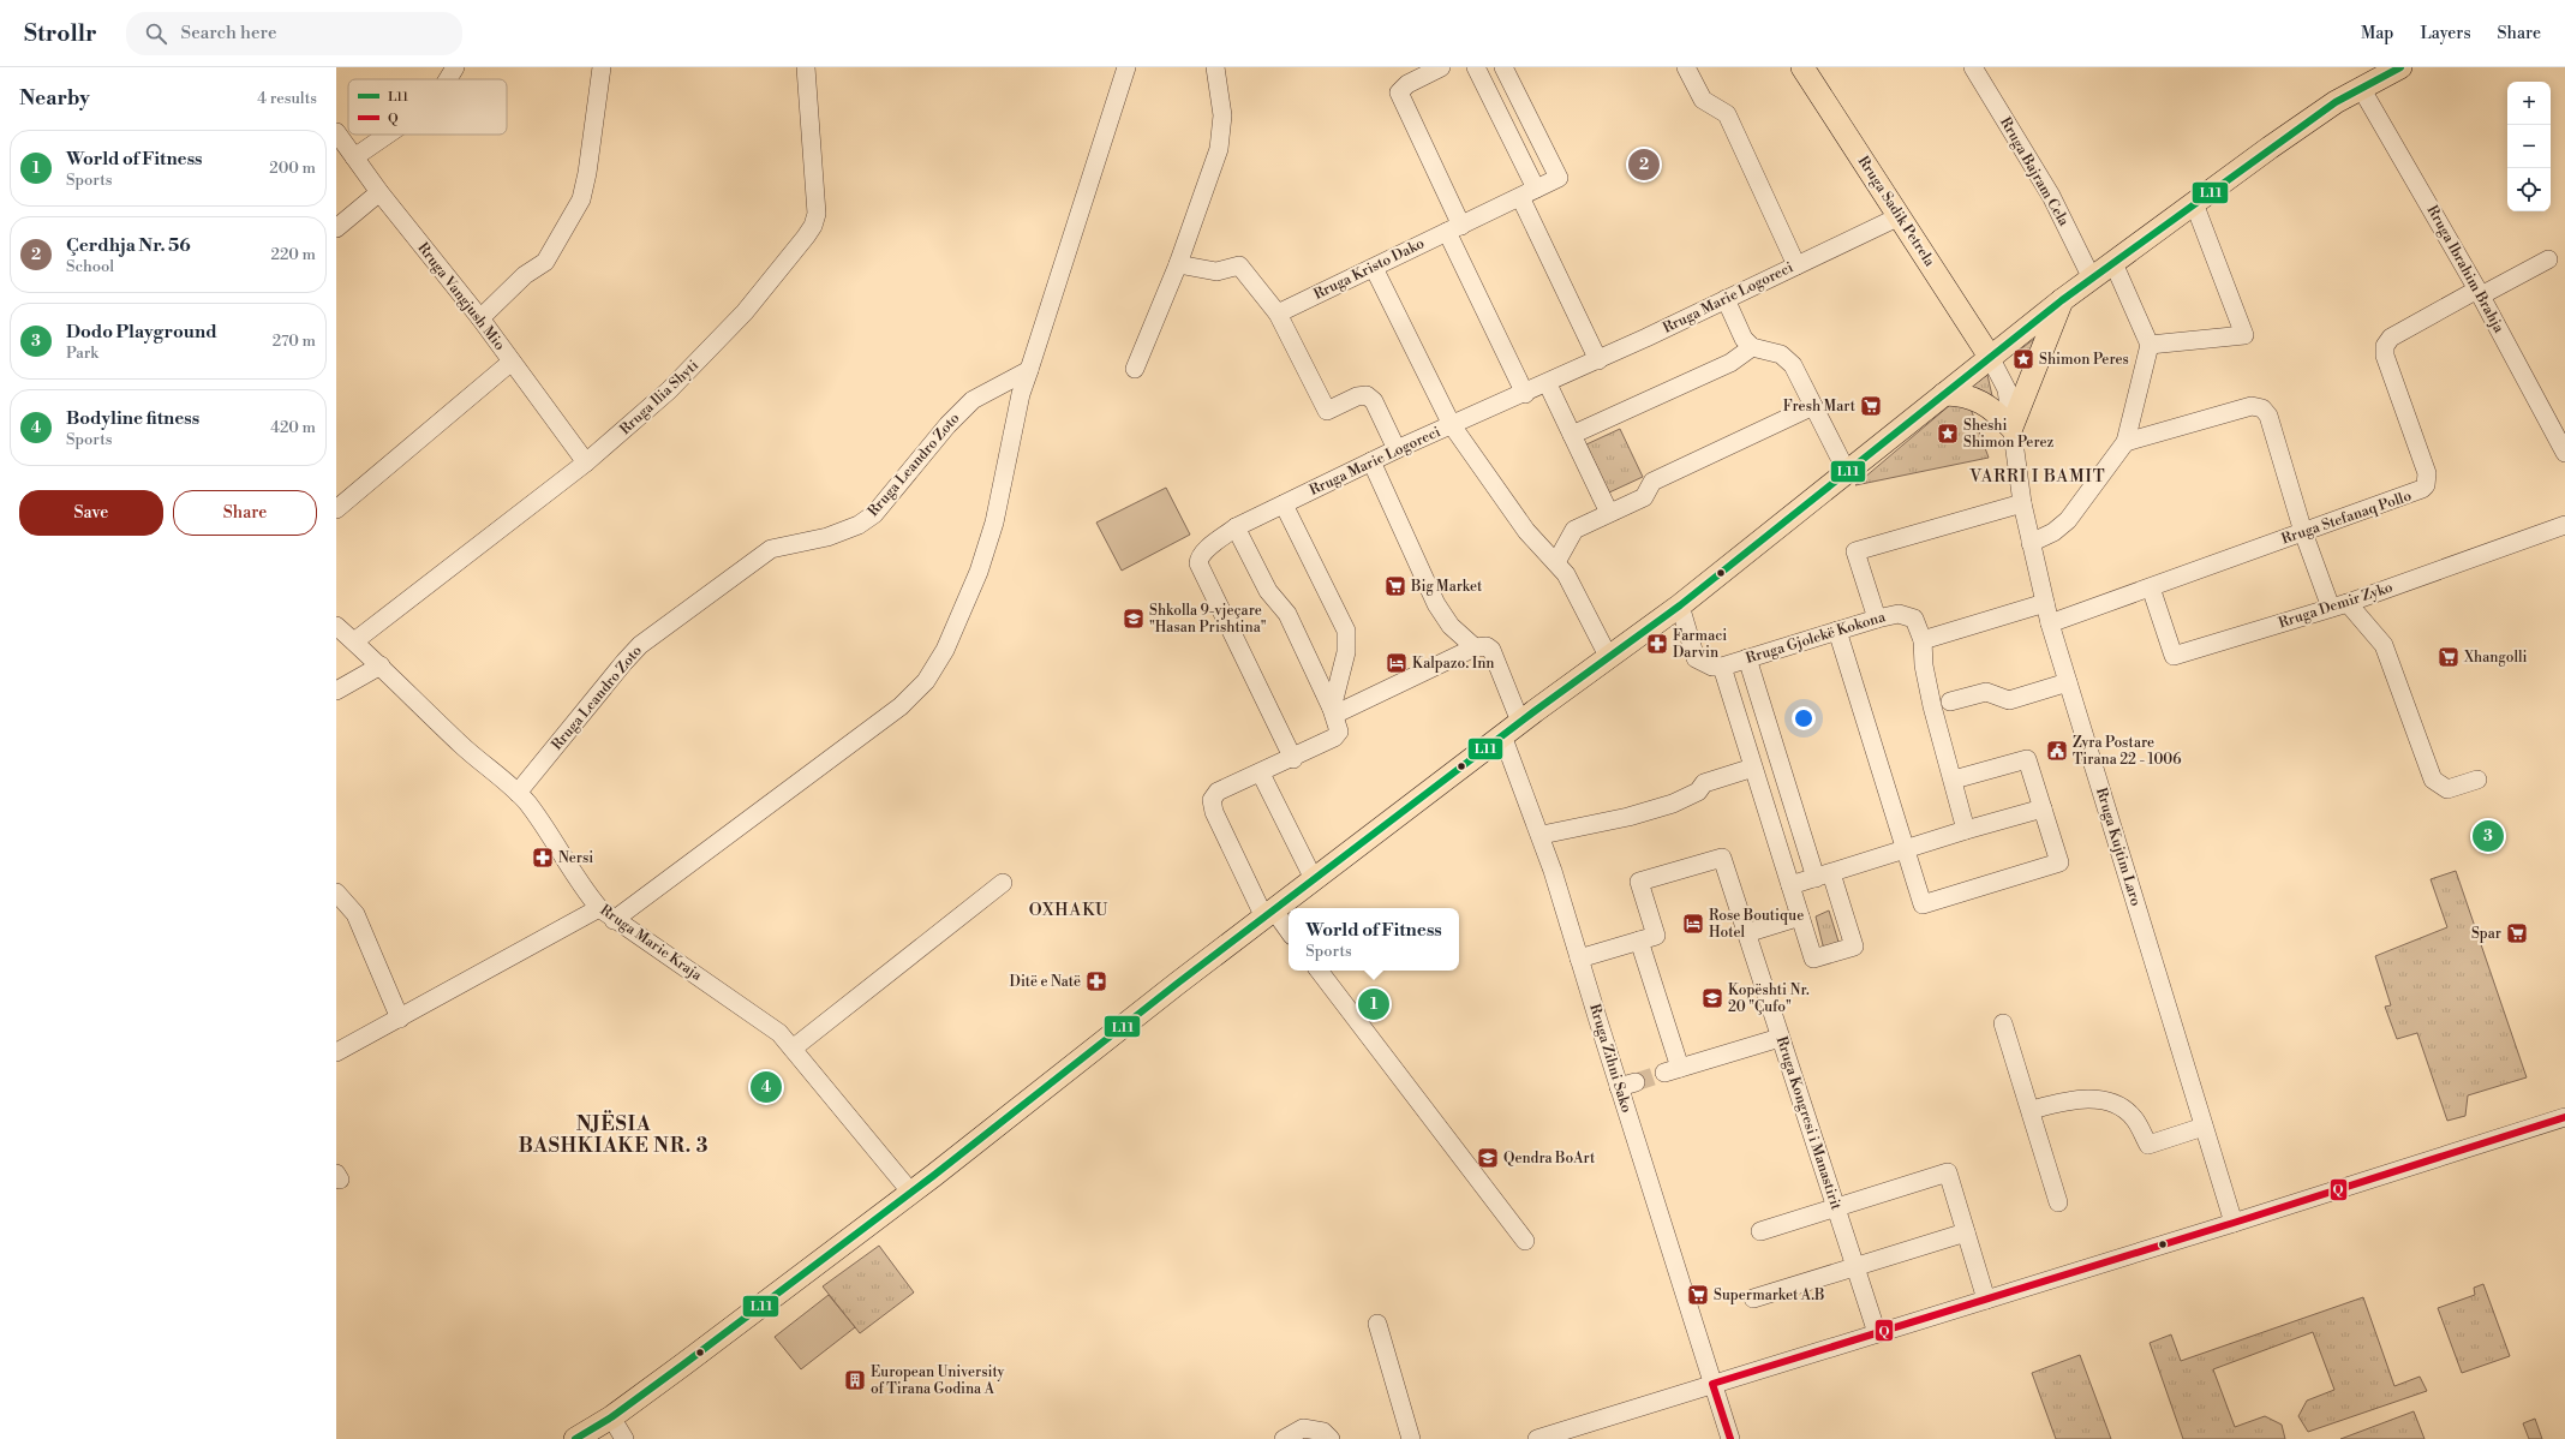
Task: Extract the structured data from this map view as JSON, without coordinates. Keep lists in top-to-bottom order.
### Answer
{
  "streets": {
    "main road": ["Rruga Sadik Petrela"],
    "street": [
      "Rruga Bajram Cela",
      "Rruga Kristo Dako",
      "Rruga Ibrahim Brahja",
      "Rruga Vangjush Mio",
      "Rruga Marie Logoreci",
      "Rruga Ilia Shyti",
      "Rruga Leandro Zoto",
      "Rruga Stefanaq Pollo",
      "Rruga Demir Zyko",
      "Rruga Gjolekë Kokona",
      "Rruga Kujtim Laro",
      "Rruga Marie Kraja",
      "Rruga Zihni Sako",
      "Rruga Kongresi i Manastirit"
    ]
  },
  "crossings": [
    ["Rruga Sadik Petrela", "Rruga Marie Logoreci"],
    ["Rruga Sadik Petrela", "Rruga Kujtim Laro"],
    ["Rruga Ibrahim Brahja", "Rruga Stefanaq Pollo"],
    ["Rruga Vangjush Mio", "Rruga Ilia Shyti"],
    ["Rruga Ilia Shyti", "Rruga Marie Kraja"],
    ["Rruga Leandro Zoto", "Rruga Marie Kraja"],
    ["Rruga Stefanaq Pollo", "Rruga Demir Zyko"],
    ["Rruga Stefanaq Pollo", "Rruga Kujtim Laro"]
  ],
  "districts": ["VARRI I BAMIT", "OXHAKU", "NJËSIA BASHKIAKE NR. 3"],
  "places": {
    "place": ["Shimon Peres", "Sheshi Shimon Perez"],
    "supermarket": [
      "Fresh Mart",
      "Big Market",
      "Xhangolli",
      "Spar",
      "Supermarket A.B"
    ],
    "school or university": ["Shkolla 9-vjeçare \"Hasan Prishtina\"", "Kopështi Nr. 20 \"Çufo\"", "Qendra BoArt"],
    "pharmacy": ["Farmaci Darvin", "Nersi", "Ditë e Natë"],
    "hotel": ["Kalpazo. Inn", "Rose Boutique Hotel"],
    "public building": ["Zyra Postare Tirana 22 - 1006"],
    "building": ["European University of Tirana Godina A"]
  },
  "lines": ["transit line L11", "transit line Q"],
  "legend": ["L11", "Q"],
  "page": {
    "header": "Strollr",
    "search": "Search here",
    "nav": ["Map", "Layers", "Share"],
    "heading": ["Nearby", "4 results"],
    "map_buttons": ["+", "−"],
    "list": [
      {
        "mark": "1",
        "name": "World of Fitness",
        "note": "Sports",
        "value": "200 m"
      },
      {
        "mark": "2",
        "name": "Çerdhja Nr. 56",
        "note": "School",
        "value": "220 m"
      },
      {
        "mark": "3",
        "name": "Dodo Playground",
        "note": "Park",
        "value": "270 m"
      },
      {
        "mark": "4",
        "name": "Bodyline fitness",
        "note": "Sports",
        "value": "420 m"
      }
    ],
    "pins": [
      "2",
      "3",
      "1",
      "4"
    ],
    "buttons": ["Save", "Share"],
    "popup": ["World of Fitness", "Sports"]
  }
}
